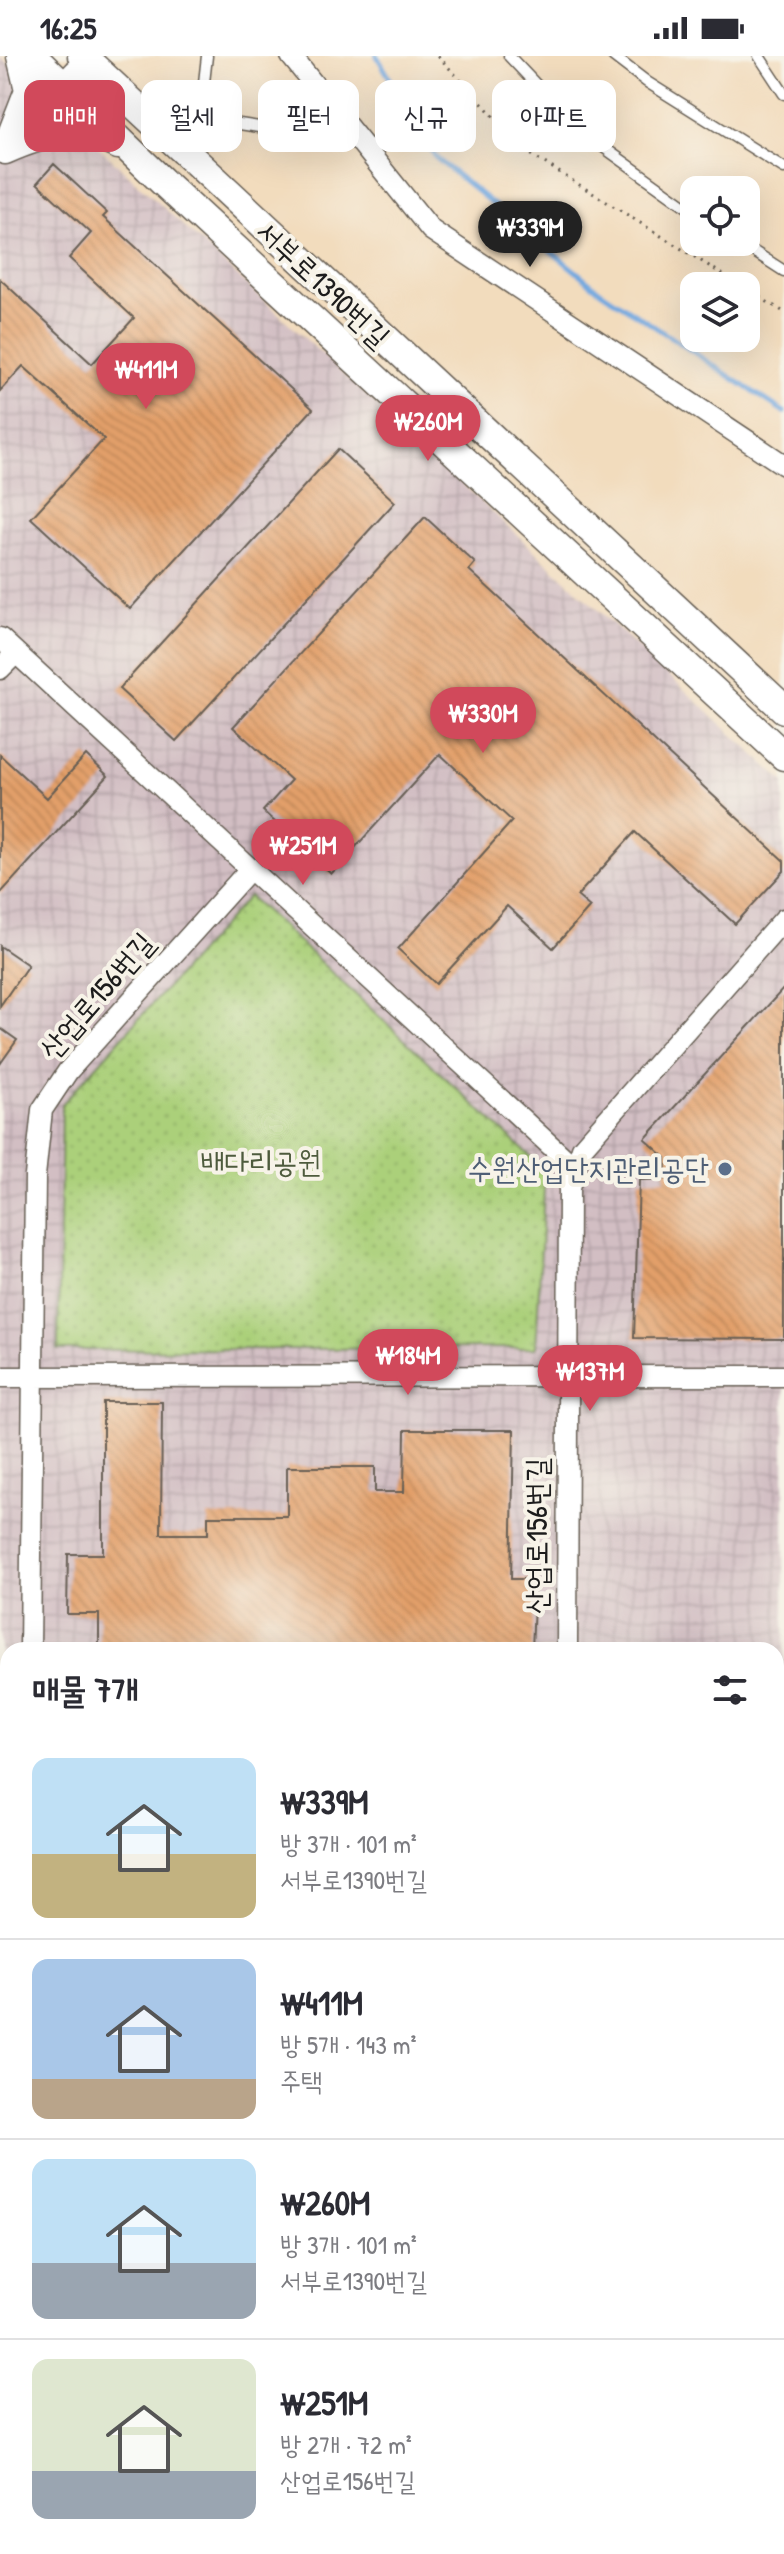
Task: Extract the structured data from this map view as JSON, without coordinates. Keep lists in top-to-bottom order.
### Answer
{
  "streets": {
    "street": ["서부로1390번길", "산업로156번길"]
  },
  "parks": ["배다리공원"],
  "places": ["수원산업단지관리공단"],
  "page": {
    "status": "16:25",
    "chip": [
      "매매",
      "월세",
      "필터",
      "신규",
      "아파트"
    ],
    "price": [
      "₩339M",
      "₩411M",
      "₩260M",
      "₩330M",
      "₩251M",
      "₩184M",
      "₩137M"
    ],
    "heading": "매물 7개",
    "list": [
      {
        "name": "₩339M",
        "note": "방 3개 · 101 m² · 서부로1390번길"
      },
      {
        "name": "₩411M",
        "note": "방 5개 · 143 m² · 주택"
      },
      {
        "name": "₩260M",
        "note": "방 3개 · 101 m² · 서부로1390번길"
      },
      {
        "name": "₩251M",
        "note": "방 2개 · 72 m² · 산업로156번길"
      }
    ]
  }
}
